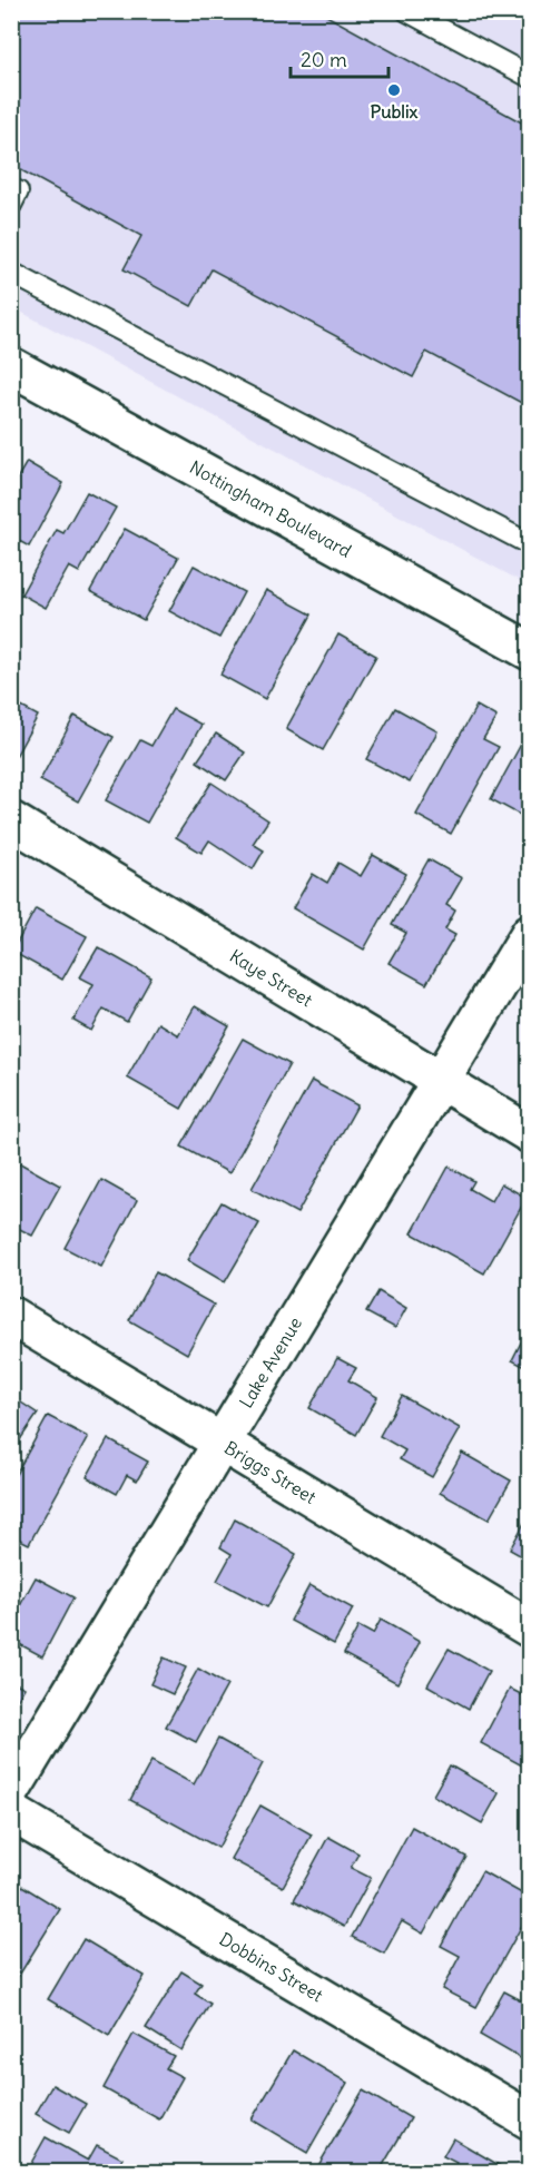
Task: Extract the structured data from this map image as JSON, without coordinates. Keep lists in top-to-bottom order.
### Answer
{
  "streets": {
    "street": [
      "Nottingham Boulevard",
      "Kaye Street",
      "Lake Avenue",
      "Briggs Street",
      "Dobbins Street"
    ]
  },
  "crossings": [
    ["Kaye Street", "Lake Avenue"],
    ["Lake Avenue", "Briggs Street"]
  ],
  "places": ["Publix"],
  "scale_bar": "20 m"
}
